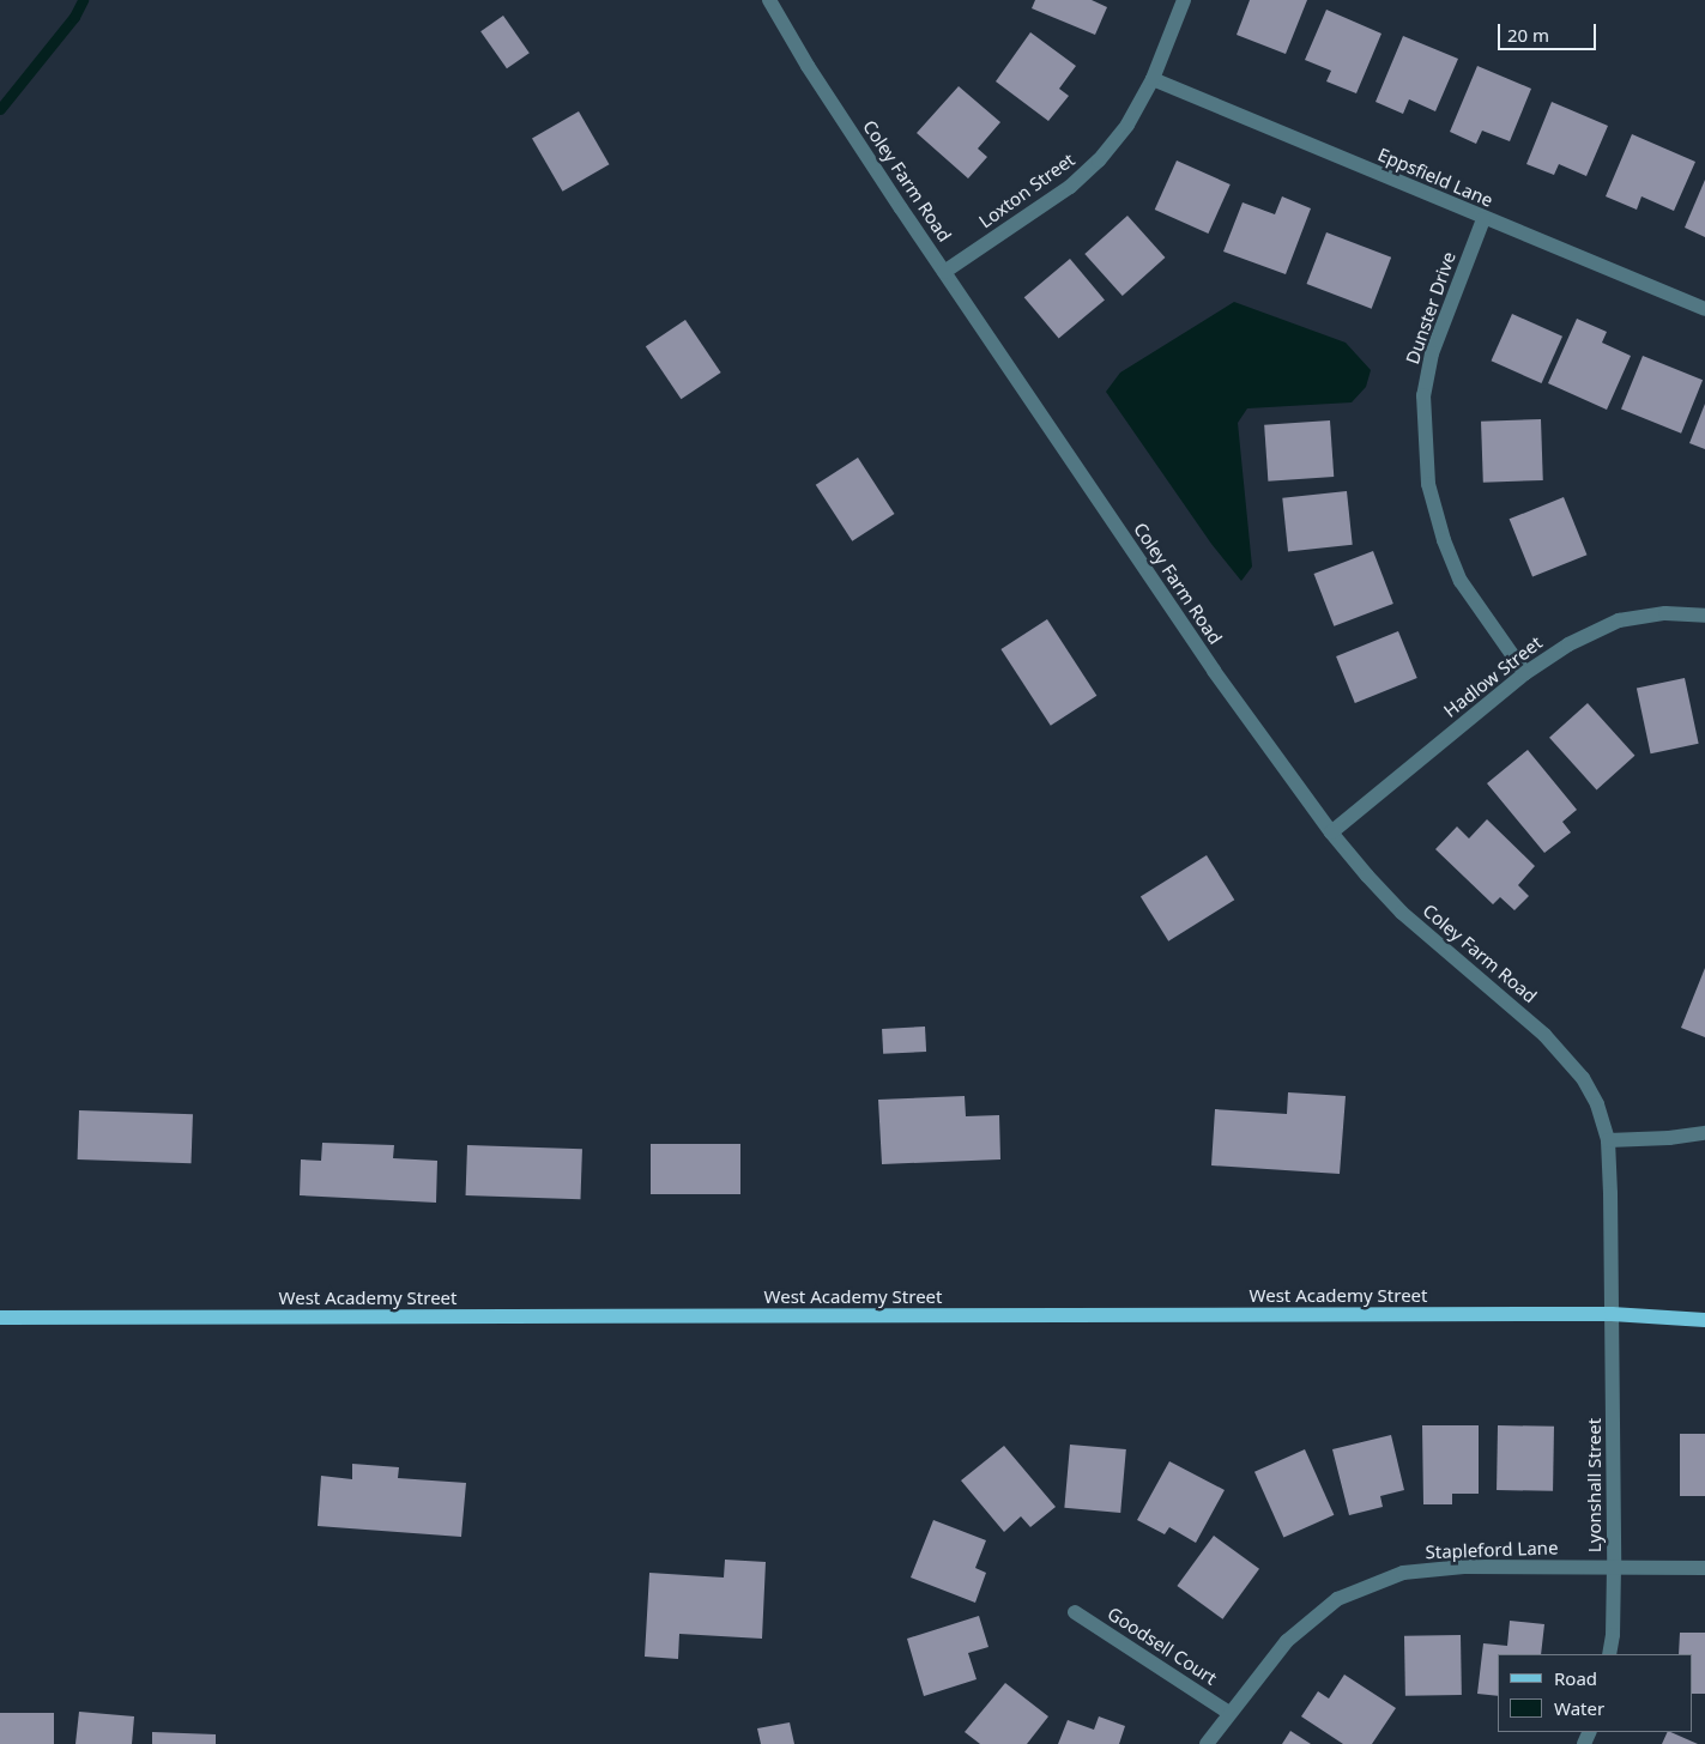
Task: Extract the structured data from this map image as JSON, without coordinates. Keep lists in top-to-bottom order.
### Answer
{
  "streets": {
    "main road": ["West Academy Street"],
    "street": [
      "Eppsfield Lane",
      "Coley Farm Road",
      "Loxton Street",
      "Dunster Drive",
      "Hadlow Street",
      "Lyonshall Street",
      "Stapleford Lane",
      "Goodsell Court"
    ]
  },
  "crossings": [
    ["Eppsfield Lane", "Loxton Street"],
    ["Eppsfield Lane", "Dunster Drive"],
    ["Coley Farm Road", "Loxton Street"],
    ["Coley Farm Road", "Hadlow Street"],
    ["Coley Farm Road", "West Academy Street"],
    ["Coley Farm Road", "Lyonshall Street"],
    ["Dunster Drive", "Hadlow Street"],
    ["West Academy Street", "Lyonshall Street"],
    ["Lyonshall Street", "Stapleford Lane"],
    ["Stapleford Lane", "Goodsell Court"]
  ],
  "legend": ["Road", "Water"],
  "scale_bar": "20 m"
}
